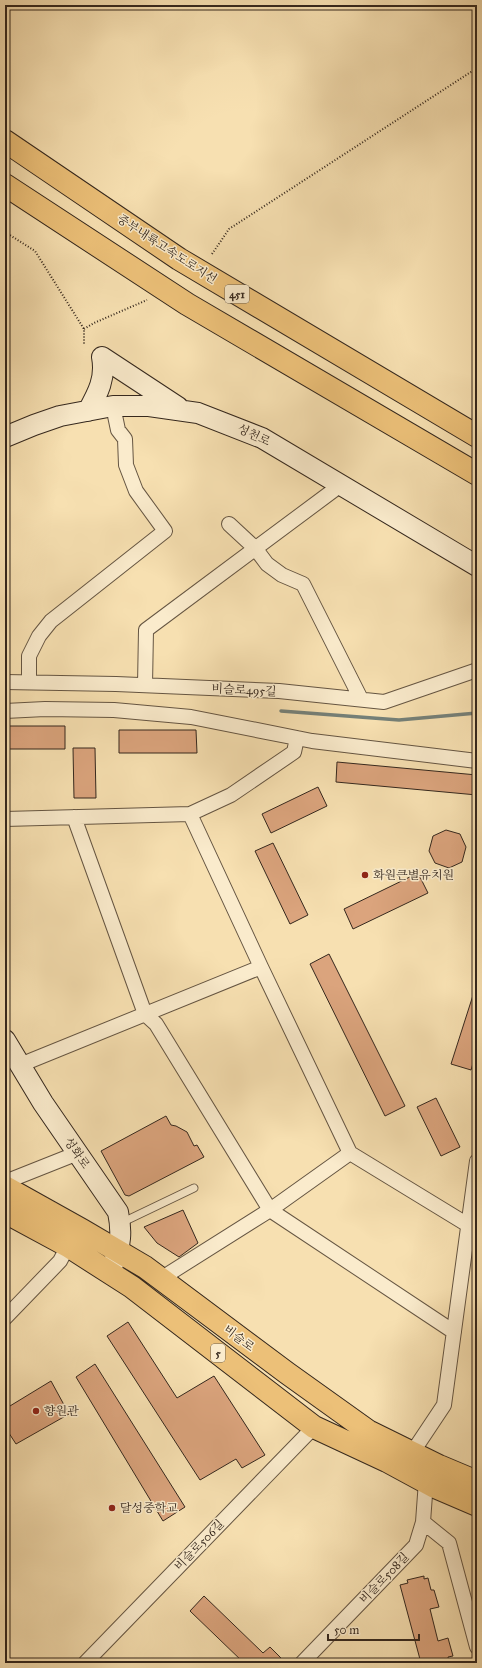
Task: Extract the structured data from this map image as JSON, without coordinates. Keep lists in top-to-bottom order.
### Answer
{
  "streets": {
    "main road": [
      "중부내륙고속도로지선",
      "451",
      "성천로",
      "성화로",
      "비슬로",
      "5"
    ],
    "street": ["비슬로495길", "비슬로506길", "비슬로508길"]
  },
  "crossings": [
    ["성화로", "비슬로"],
    ["비슬로", "비슬로506길"],
    ["비슬로", "비슬로508길"]
  ],
  "places": ["화원큰별유치원", "향원관", "달성중학교"],
  "scale_bar": "50 m"
}
